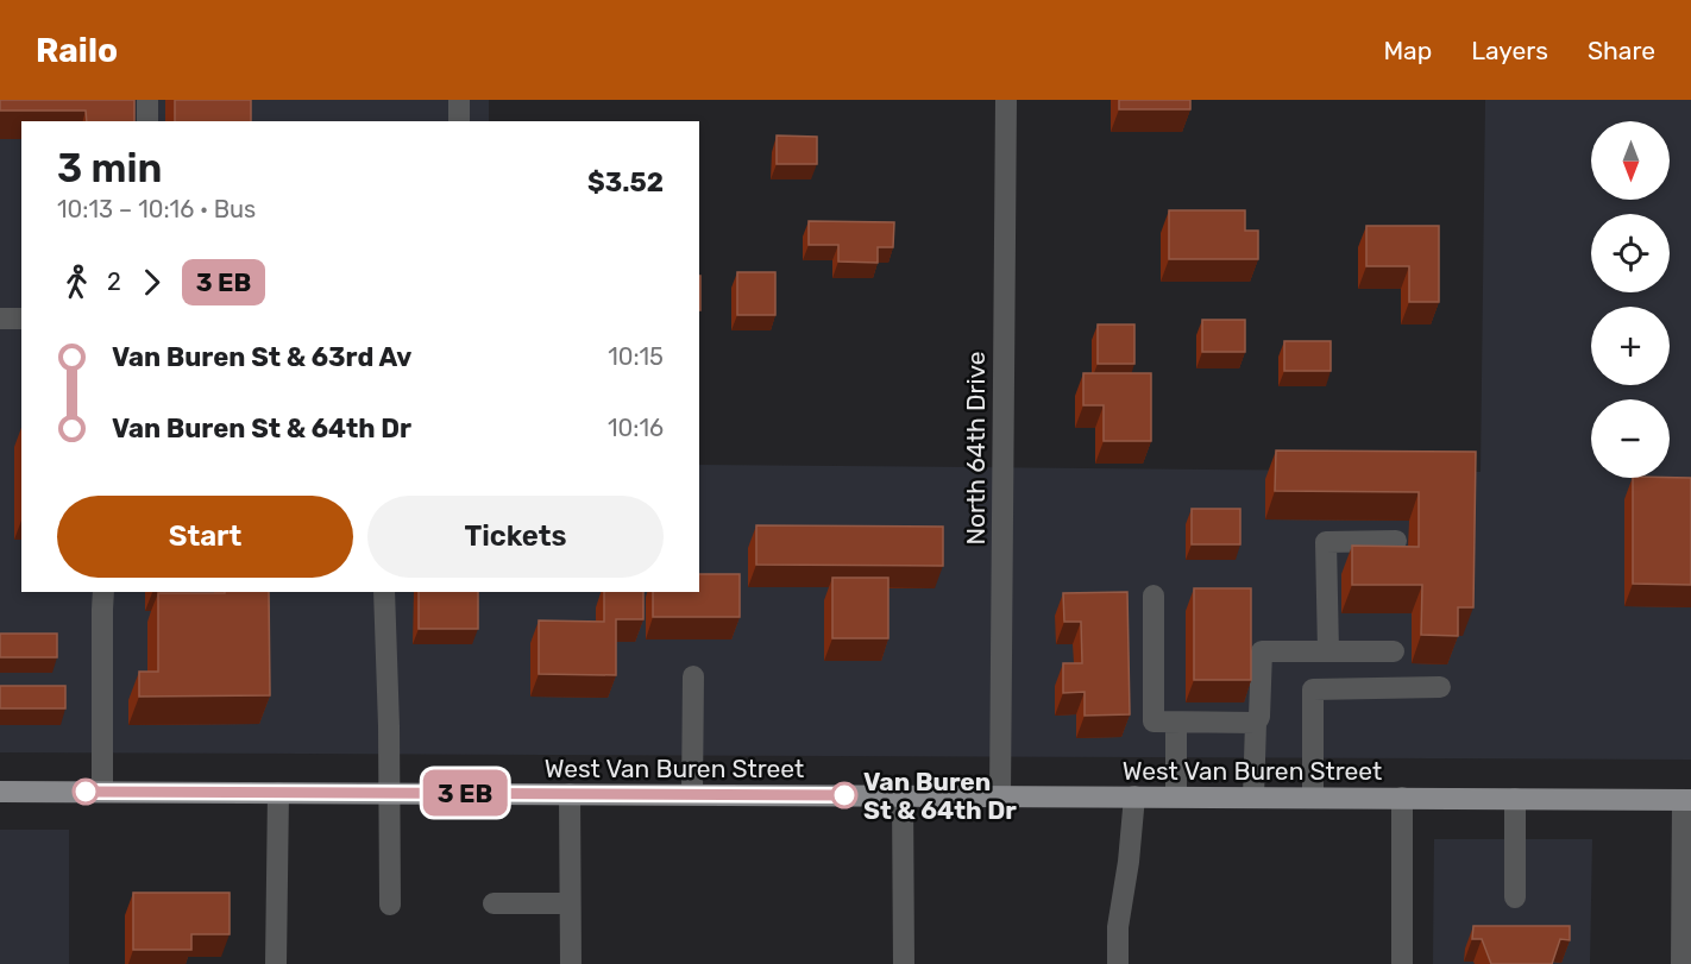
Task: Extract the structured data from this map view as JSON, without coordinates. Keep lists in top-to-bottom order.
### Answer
{
  "streets": {
    "main road": ["West Van Buren Street"],
    "street": ["North 64th Drive"]
  },
  "crossings": [
    ["North 64th Drive", "West Van Buren Street"]
  ],
  "places": ["Van Buren St & 64th Dr"],
  "north": "bottom",
  "page": {
    "header": "Railo",
    "nav": ["Map", "Layers", "Share"],
    "on_map": "3 EB",
    "map_buttons": ["+", "−"],
    "heading": ["3 min", "10:13 – 10:16 · Bus", "$3.52"],
    "legs": ["2", "3 EB"],
    "list": [
      {
        "name": "Van Buren St & 63rd Av",
        "value": "10:15"
      },
      {
        "name": "Van Buren St & 64th Dr",
        "value": "10:16"
      }
    ],
    "buttons": ["Start", "Tickets"]
  }
}
